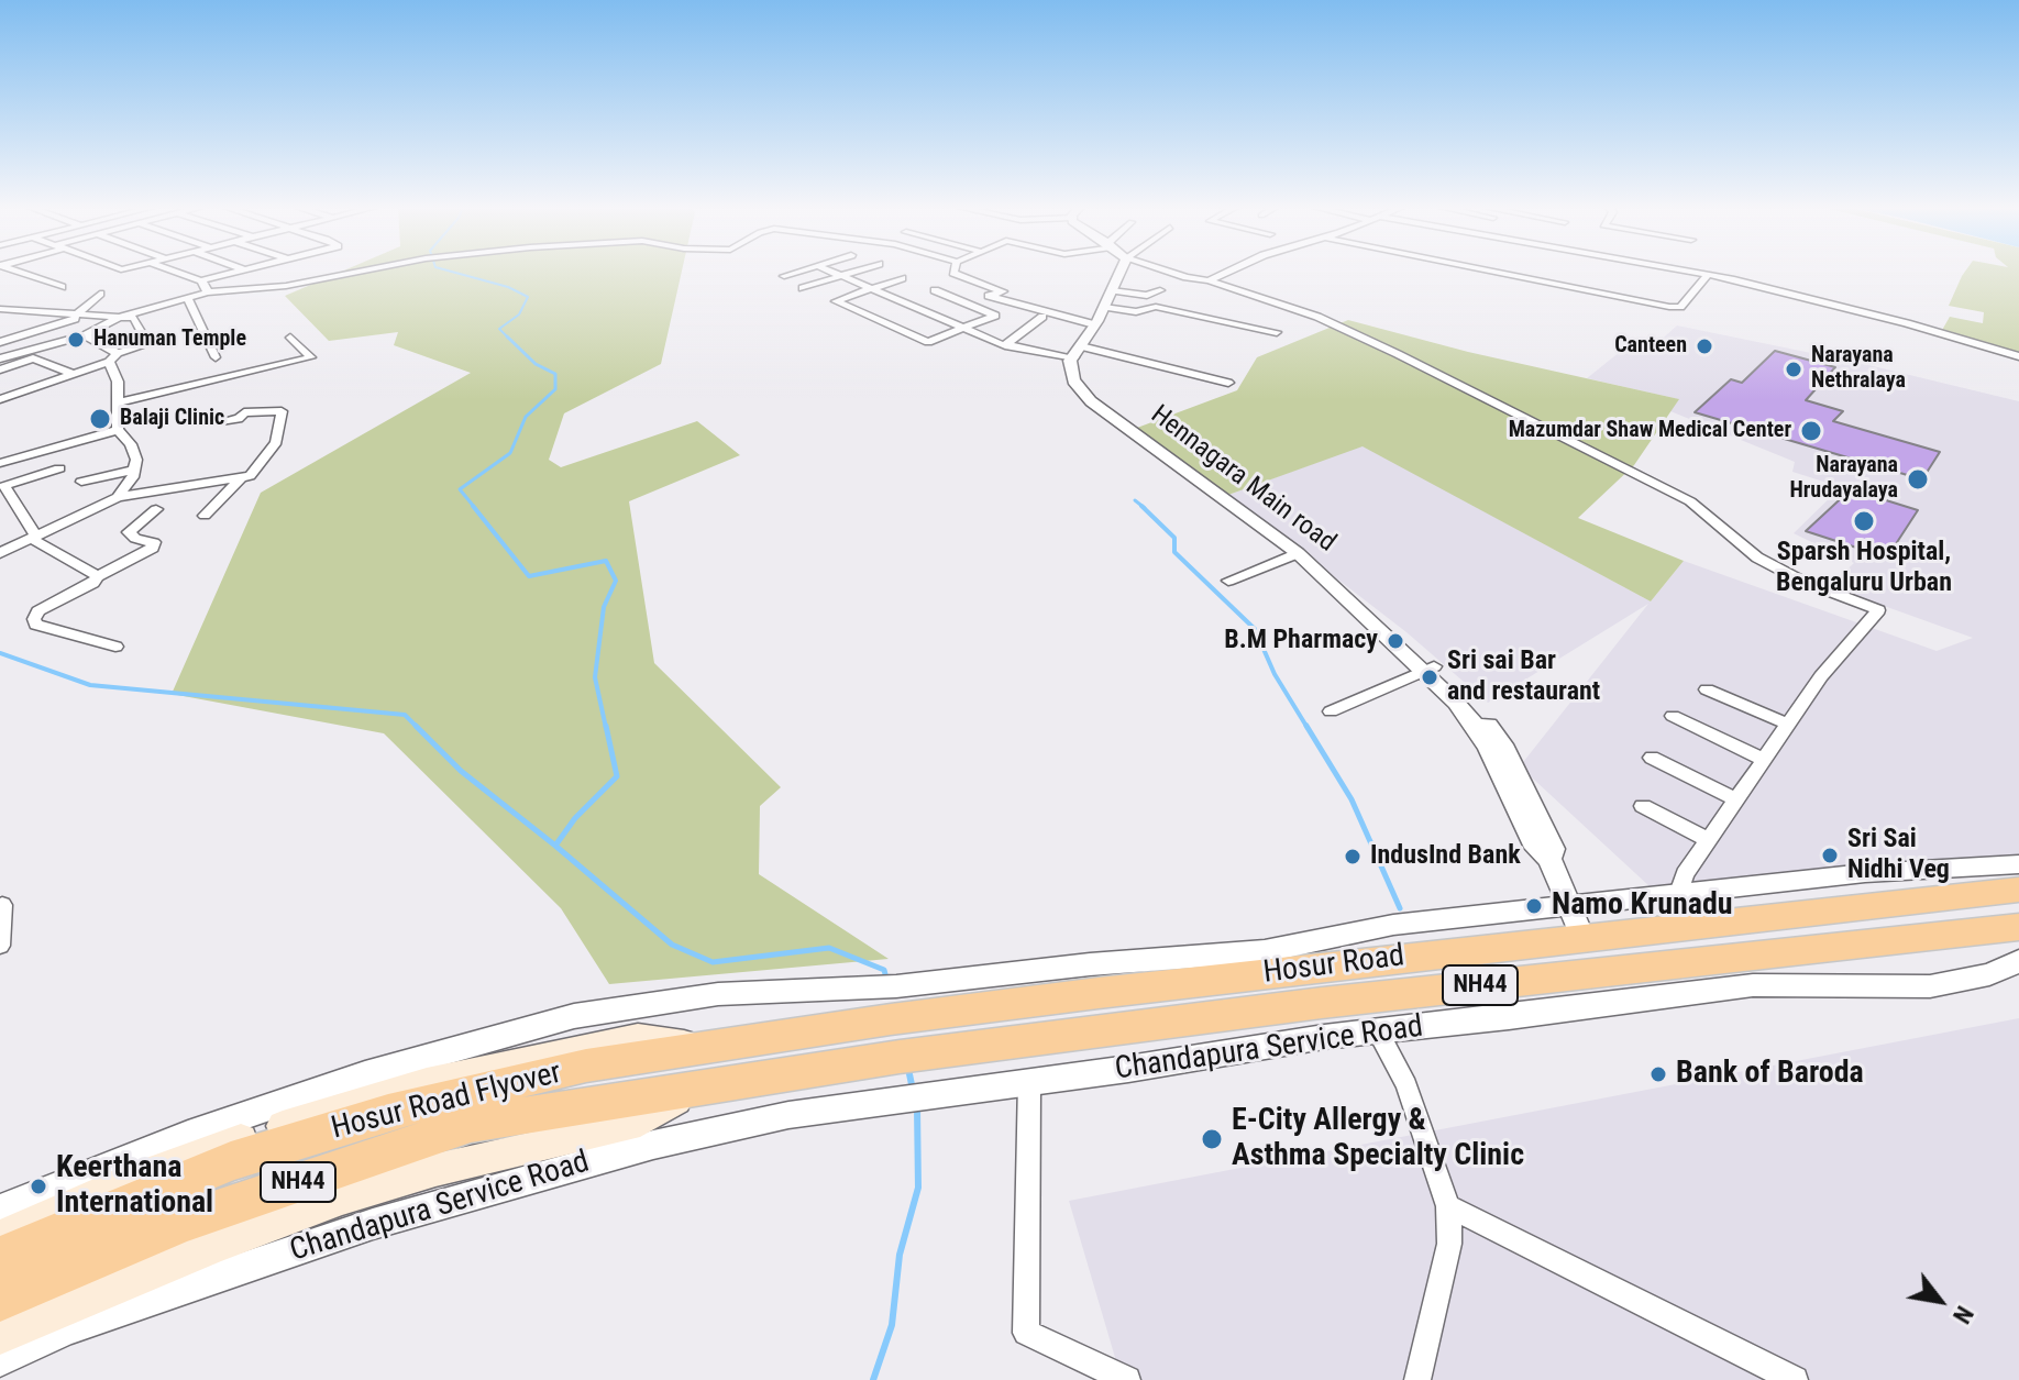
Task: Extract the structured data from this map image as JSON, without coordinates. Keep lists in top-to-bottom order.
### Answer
{
  "streets": {
    "highway": ["Hosur Road", "NH44", "Hosur Road Flyover"],
    "street": ["Hennagara Main road", "Chandapura Service Road"]
  },
  "crossings": [
    ["Hennagara Main road", "Hosur Road"],
    ["Hosur Road", "Hosur Road Flyover"]
  ],
  "places": [
    "Hanuman Temple",
    "Canteen",
    "Narayana Nethralaya",
    "Balaji Clinic",
    "Mazumdar Shaw Medical Center",
    "Narayana Hrudayalaya",
    "Sparsh Hospital, Bengaluru Urban",
    "B.M Pharmacy",
    "Sri sai Bar and restaurant",
    "Sri Sai Nidhi Veg",
    "IndusInd Bank",
    "Namo Krunadu",
    "Bank of Baroda",
    "E-City Allergy & Asthma Specialty Clinic",
    "Keerthana International"
  ],
  "north": "bottom right"
}
